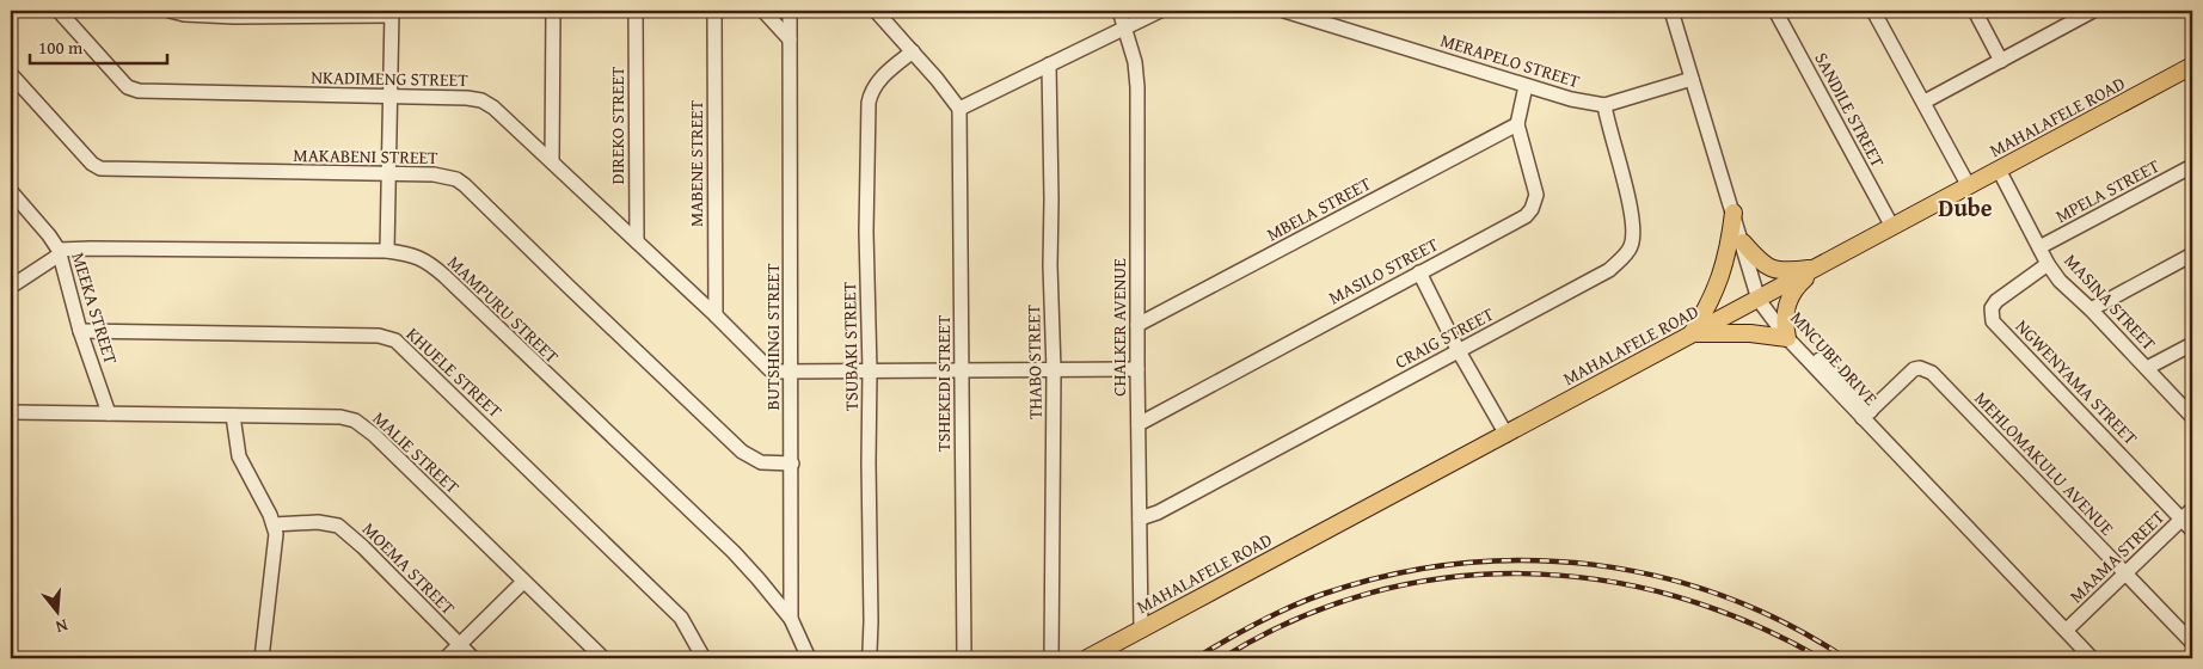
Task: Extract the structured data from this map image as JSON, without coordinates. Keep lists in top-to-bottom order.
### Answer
{
  "streets": {
    "main road": ["MAHALAFELE ROAD"],
    "street": [
      "MERAPELO STREET",
      "NKADIMENG STREET",
      "SANDILE STREET",
      "DIREKO STREET",
      "MAKABENI STREET",
      "MABENE STREET",
      "MPELA STREET",
      "MBELA STREET",
      "MASILO STREET",
      "MASINA STREET",
      "MEEKA STREET",
      "MAMPURU STREET",
      "CHALKER AVENUE",
      "BUTSHINGI STREET",
      "CRAIG STREET",
      "TSUBAKI STREET",
      "MNCUBE DRIVE",
      "THABO STREET",
      "KHUELE STREET",
      "NGWENYAMA STREET",
      "TSHEKEDI STREET",
      "MALIE STREET",
      "MEHLOMAKULU AVENUE",
      "MAAMA STREET",
      "MOEMA STREET"
    ]
  },
  "crossings": [
    ["MERAPELO STREET", "MASILO STREET"],
    ["MERAPELO STREET", "CRAIG STREET"],
    ["MERAPELO STREET", "MNCUBE DRIVE"],
    ["NKADIMENG STREET", "DIREKO STREET"],
    ["NKADIMENG STREET", "MABENE STREET"],
    ["NKADIMENG STREET", "CHALKER AVENUE"],
    ["NKADIMENG STREET", "BUTSHINGI STREET"],
    ["NKADIMENG STREET", "TSUBAKI STREET"],
    ["NKADIMENG STREET", "THABO STREET"],
    ["NKADIMENG STREET", "TSHEKEDI STREET"],
    ["SANDILE STREET", "MAHALAFELE ROAD"],
    ["MAHALAFELE ROAD", "MASINA STREET"],
    ["MAHALAFELE ROAD", "CHALKER AVENUE"],
    ["MAHALAFELE ROAD", "MNCUBE DRIVE"],
    ["MAKABENI STREET", "BUTSHINGI STREET"],
    ["MPELA STREET", "MASINA STREET"],
    ["MBELA STREET", "MASILO STREET"],
    ["MBELA STREET", "CHALKER AVENUE"],
    ["MASILO STREET", "CHALKER AVENUE"],
    ["MASINA STREET", "NGWENYAMA STREET"],
    ["MEEKA STREET", "MAMPURU STREET"],
    ["MEEKA STREET", "KHUELE STREET"],
    ["MEEKA STREET", "MALIE STREET"],
    ["MAMPURU STREET", "BUTSHINGI STREET"],
    ["CHALKER AVENUE", "CRAIG STREET"],
    ["MNCUBE DRIVE", "MEHLOMAKULU AVENUE"],
    ["MNCUBE DRIVE", "MAAMA STREET"],
    ["NGWENYAMA STREET", "MAAMA STREET"],
    ["MEHLOMAKULU AVENUE", "MAAMA STREET"]
  ],
  "districts": ["Dube"],
  "scale_bar": "100 m",
  "north": "bottom"
}
